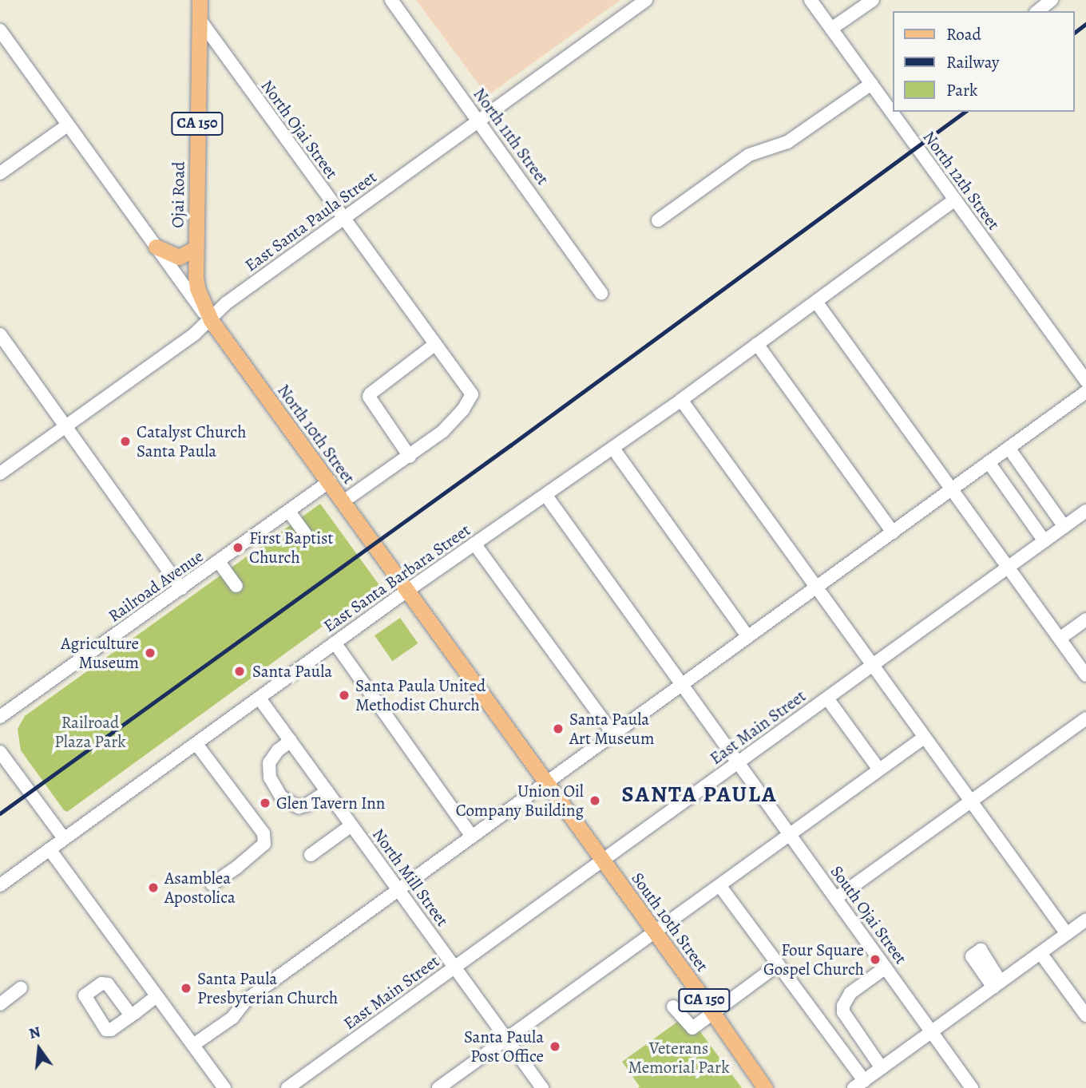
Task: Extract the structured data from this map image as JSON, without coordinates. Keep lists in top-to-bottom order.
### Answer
{
  "streets": {
    "main road": [
      "CA 150",
      "Ojai Road",
      "North 10th Street",
      "South 10th Street"
    ],
    "street": [
      "North Ojai Street",
      "North 11th Street",
      "North 12th Street",
      "East Santa Paula Street",
      "East Santa Barbara Street",
      "Railroad Avenue",
      "East Main Street",
      "North Mill Street",
      "South Ojai Street"
    ]
  },
  "crossings": [
    ["North Ojai Street", "Ojai Road"],
    ["North Ojai Street", "East Santa Paula Street"],
    ["North 11th Street", "East Santa Paula Street"],
    ["North 12th Street", "East Santa Barbara Street"],
    ["Ojai Road", "East Santa Paula Street"],
    ["Ojai Road", "North 10th Street"],
    ["East Santa Paula Street", "North 10th Street"],
    ["North 10th Street", "East Santa Barbara Street"],
    ["North 10th Street", "Railroad Avenue"],
    ["North 10th Street", "East Main Street"],
    ["North 10th Street", "South 10th Street"],
    ["East Santa Barbara Street", "North Mill Street"],
    ["East Main Street", "North Mill Street"],
    ["East Main Street", "South Ojai Street"],
    ["East Main Street", "South 10th Street"]
  ],
  "districts": ["SANTA PAULA"],
  "parks": ["Railroad Plaza Park", "Veterans Memorial Park"],
  "places": [
    "Catalyst Church Santa Paula",
    "First Baptist Church",
    "Agriculture Museum",
    "Santa Paula",
    "Santa Paula United Methodist Church",
    "Santa Paula Art Museum",
    "Union Oil Company Building",
    "Glen Tavern Inn",
    "Asamblea Apostolica",
    "Four Square Gospel Church",
    "Santa Paula Presbyterian Church",
    "Santa Paula Post Office"
  ],
  "legend": ["Road", "Railway", "Park"],
  "north": "top"
}
